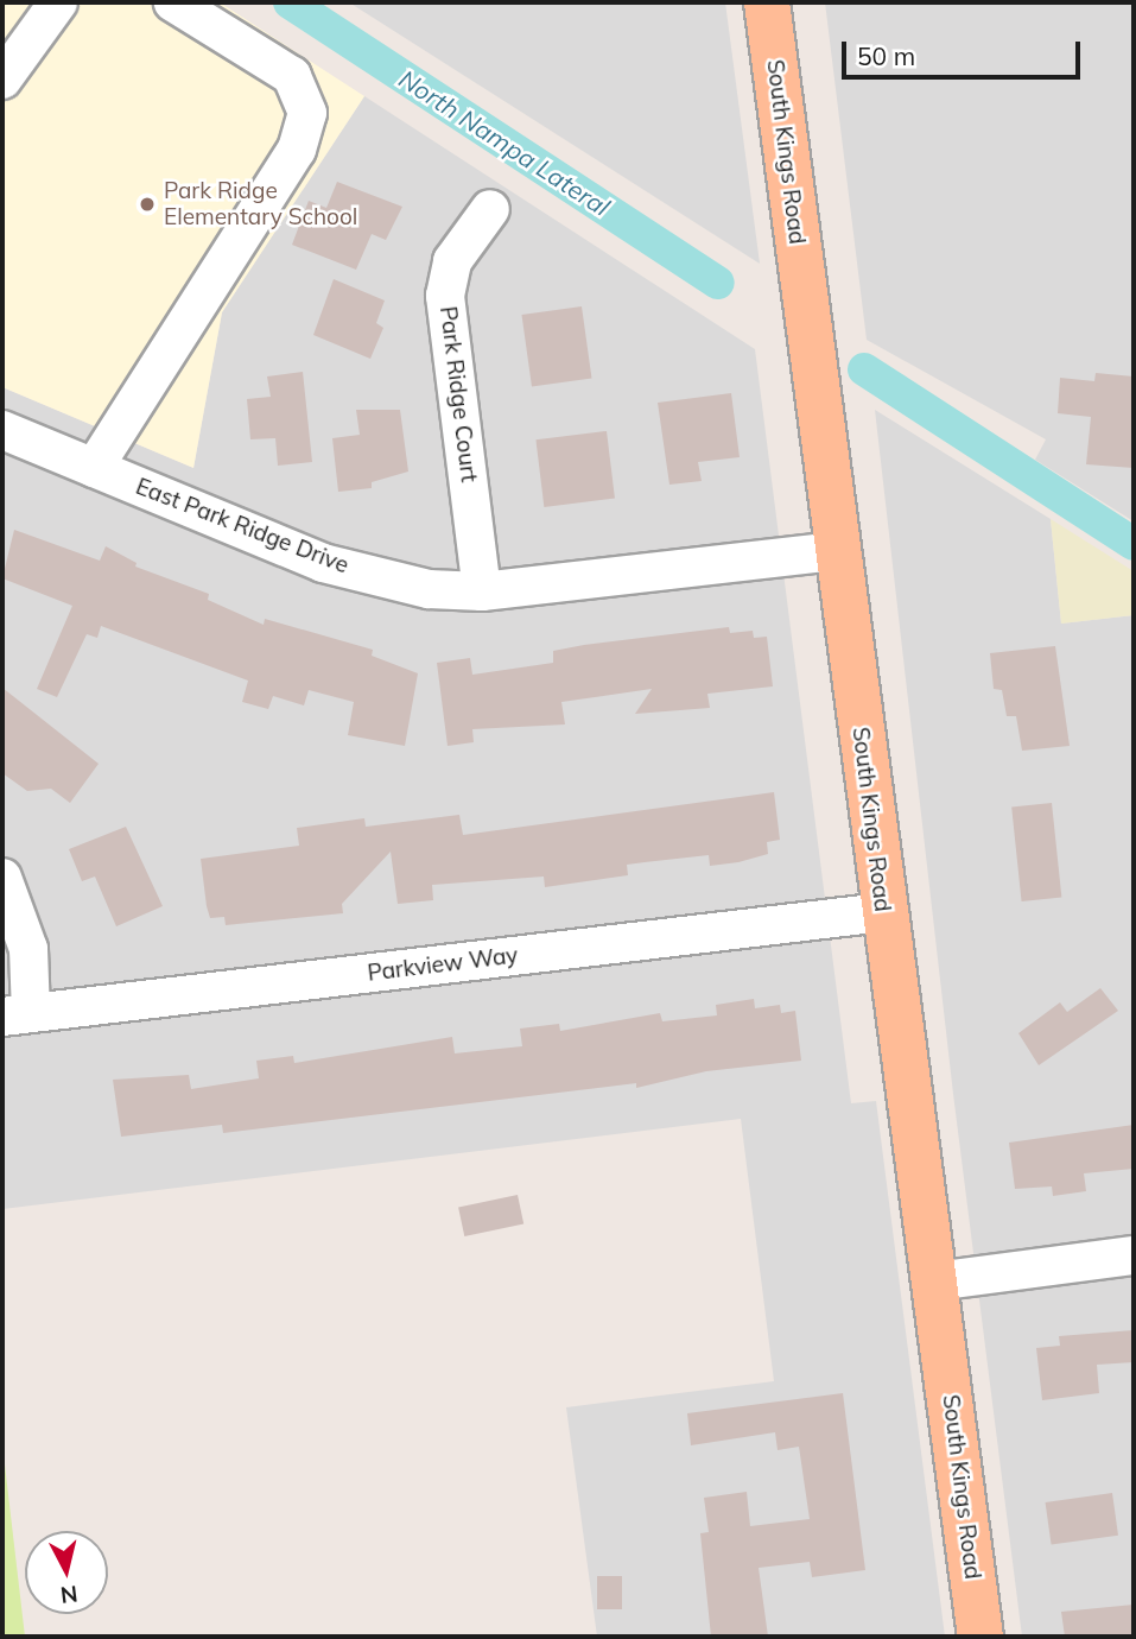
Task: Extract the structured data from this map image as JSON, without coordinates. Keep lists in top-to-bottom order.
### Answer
{
  "streets": {
    "main road": ["South Kings Road"],
    "street": ["Park Ridge Court", "East Park Ridge Drive", "Parkview Way"]
  },
  "crossings": [
    ["South Kings Road", "East Park Ridge Drive"],
    ["South Kings Road", "Parkview Way"],
    ["Park Ridge Court", "East Park Ridge Drive"]
  ],
  "water": ["North Nampa Lateral"],
  "places": ["Park Ridge Elementary School"],
  "scale_bar": "50 m",
  "north": "bottom"
}
